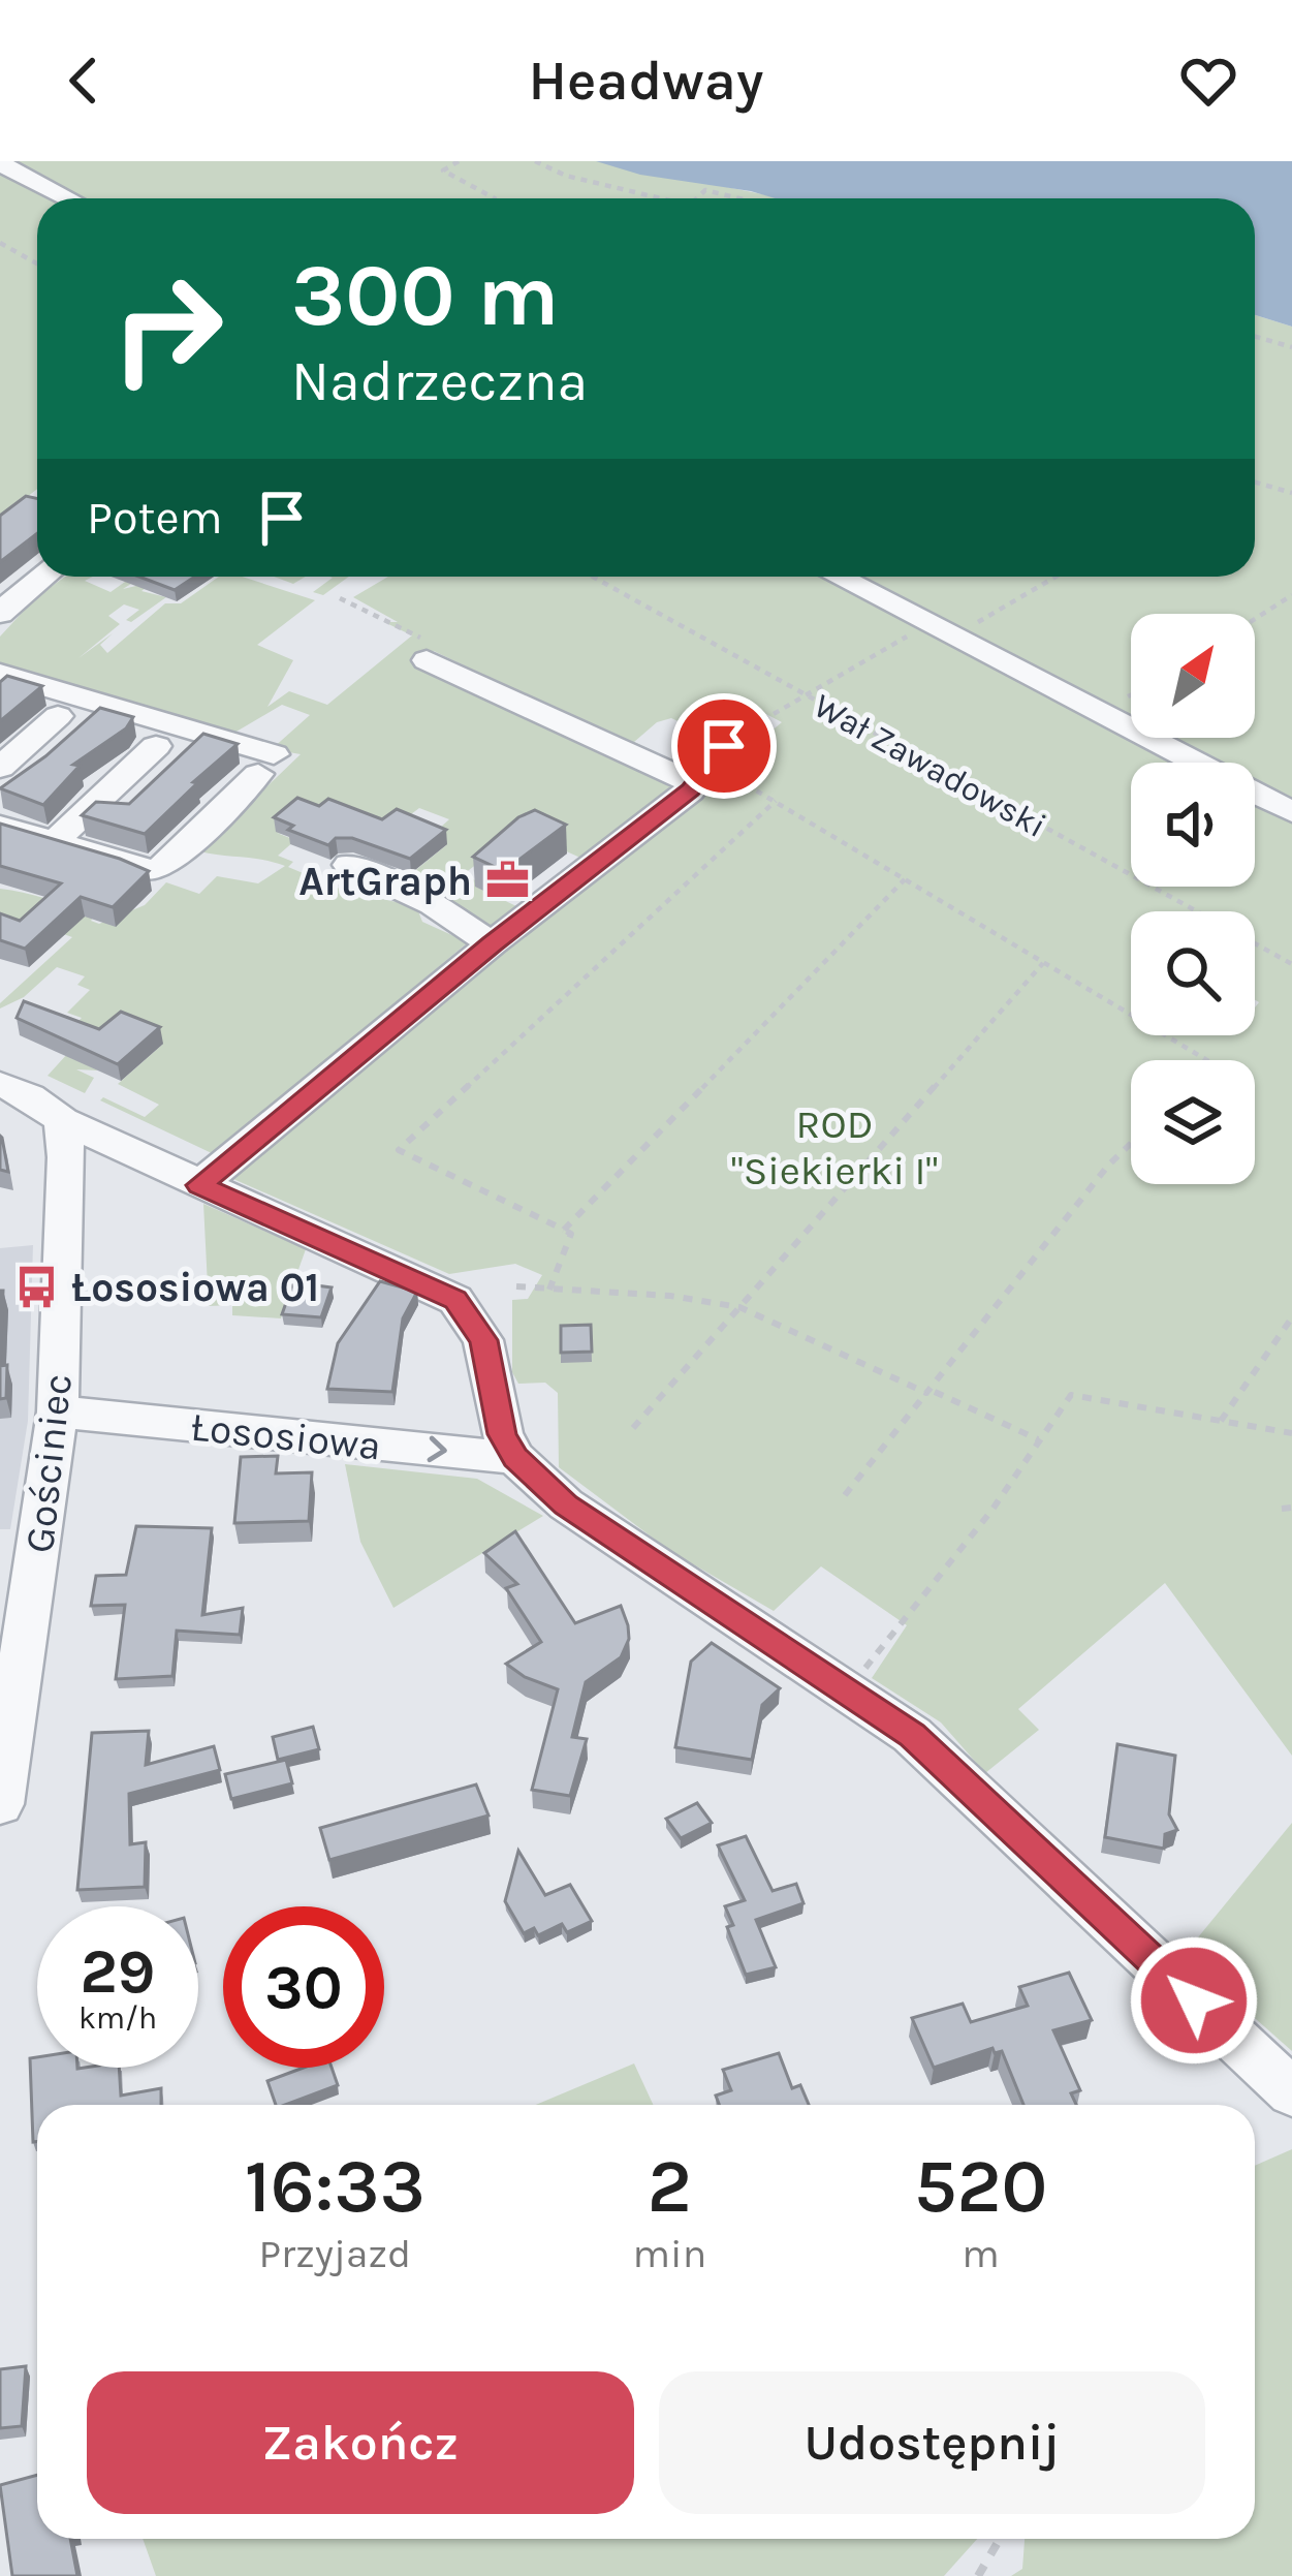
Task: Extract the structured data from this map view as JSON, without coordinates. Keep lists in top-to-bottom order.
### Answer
{
  "streets": {
    "street": ["Łososiowa", "Gościniec"],
    "path": ["Wał Zawadowski"]
  },
  "crossings": [
    ["Łososiowa", "Gościniec"]
  ],
  "one_way": ["Łososiowa"],
  "parks": ["ROD \"Siekierki I\""],
  "places": {
    "office": ["ArtGraph"],
    "bus stop": ["Łososiowa 01"]
  },
  "north": "top right",
  "page": {
    "header": "Headway",
    "turn": ["300 m", "Nadrzeczna"],
    "then": "Potem",
    "speed": "29 km/h",
    "limit": "30",
    "eta": [
      "16:33",
      "Przyjazd",
      "2",
      "min",
      "520",
      "m"
    ],
    "buttons": ["Zakończ", "Udostępnij"]
  }
}
